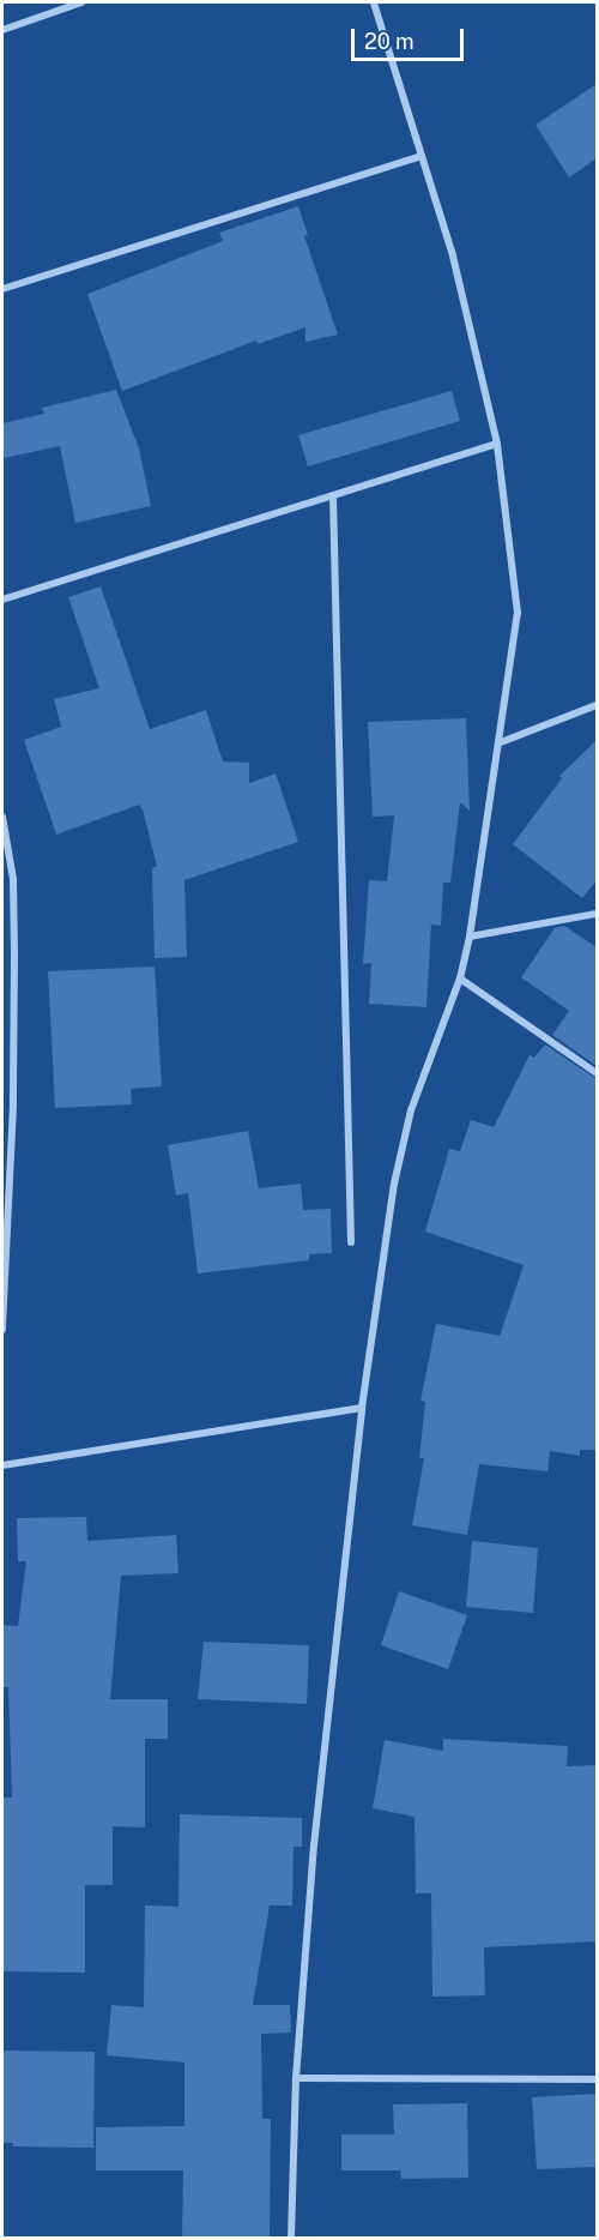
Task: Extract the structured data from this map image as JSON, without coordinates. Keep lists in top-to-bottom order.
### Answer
{
  "scale_bar": "20 m"
}
